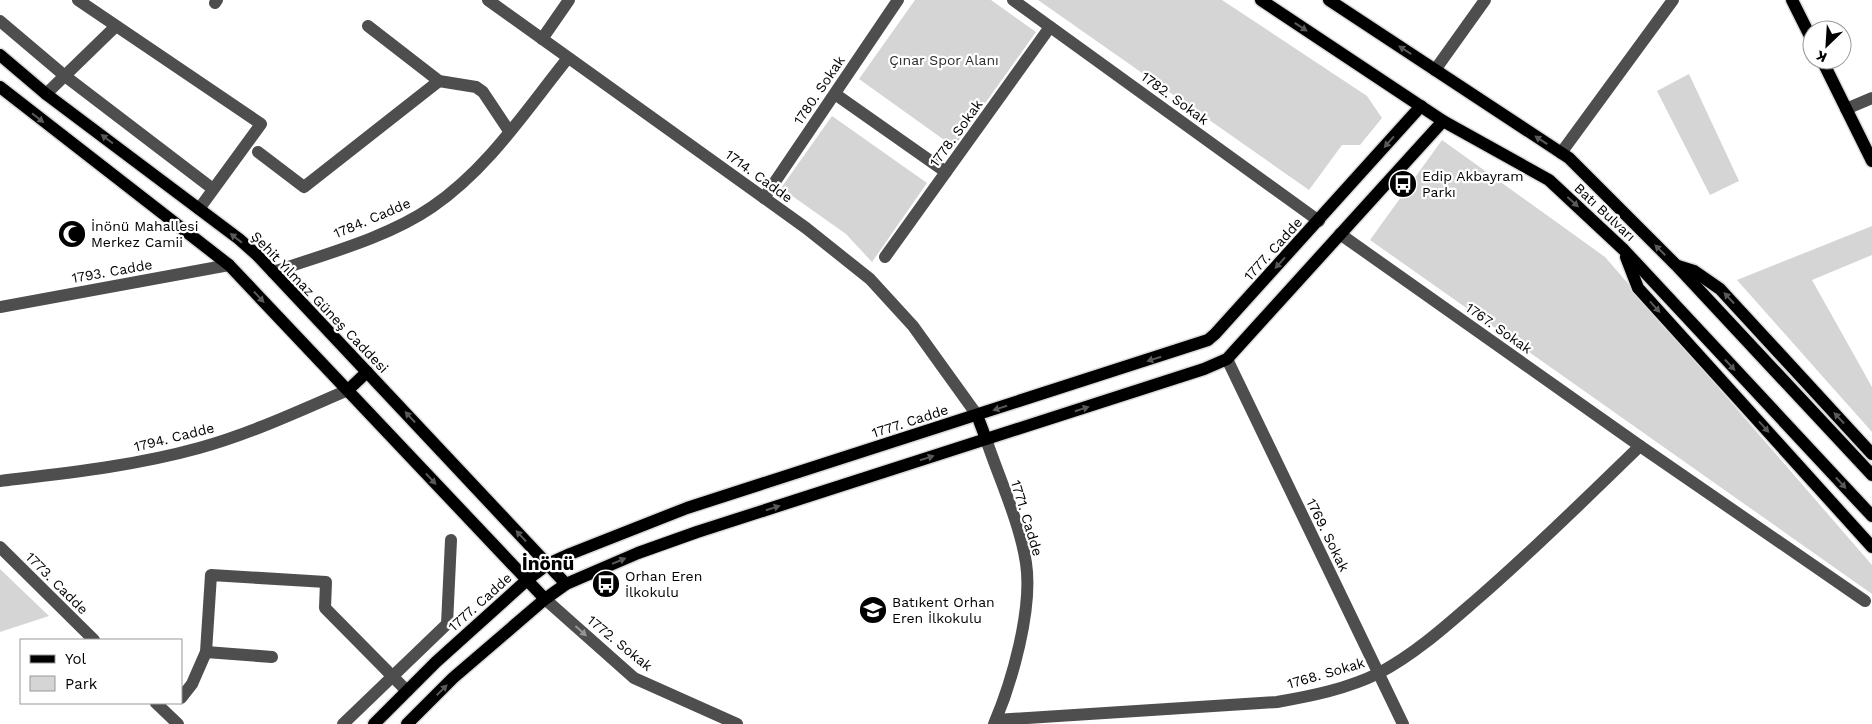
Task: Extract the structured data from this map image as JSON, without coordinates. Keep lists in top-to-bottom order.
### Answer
{
  "streets": {
    "main road": ["Batı Bulvarı", "1777. Cadde", "Şehit Yılmaz Güneş Caddesi"],
    "street": [
      "1780. Sokak",
      "1782. Sokak",
      "1778. Sokak",
      "1714. Cadde",
      "1784. Cadde",
      "1793. Cadde",
      "1767. Sokak",
      "1794. Cadde",
      "1771. Cadde",
      "1769. Sokak",
      "1773. Cadde",
      "1772. Sokak",
      "1768. Sokak"
    ]
  },
  "crossings": [
    ["1780. Sokak", "1714. Cadde"],
    ["1782. Sokak", "1778. Sokak"],
    ["1782. Sokak", "1777. Cadde"],
    ["1714. Cadde", "1784. Cadde"],
    ["1714. Cadde", "1777. Cadde"],
    ["Batı Bulvarı", "1777. Cadde"],
    ["1784. Cadde", "Şehit Yılmaz Güneş Caddesi"],
    ["1777. Cadde", "Şehit Yılmaz Güneş Caddesi"],
    ["1767. Sokak", "1768. Sokak"],
    ["1771. Cadde", "1768. Sokak"],
    ["1769. Sokak", "1768. Sokak"]
  ],
  "one_way": ["1772. Sokak"],
  "districts": ["İnönü"],
  "parks": ["Çınar Spor Alanı"],
  "places": {
    "bus stop": ["Edip Akbayram Parkı", "Orhan Eren İlkokulu"],
    "mosque": ["İnönü Mahallesi Merkez Camii"],
    "school or university": ["Batıkent Orhan Eren İlkokulu"]
  },
  "legend": ["Yol", "Park"],
  "north": "bottom left"
}
